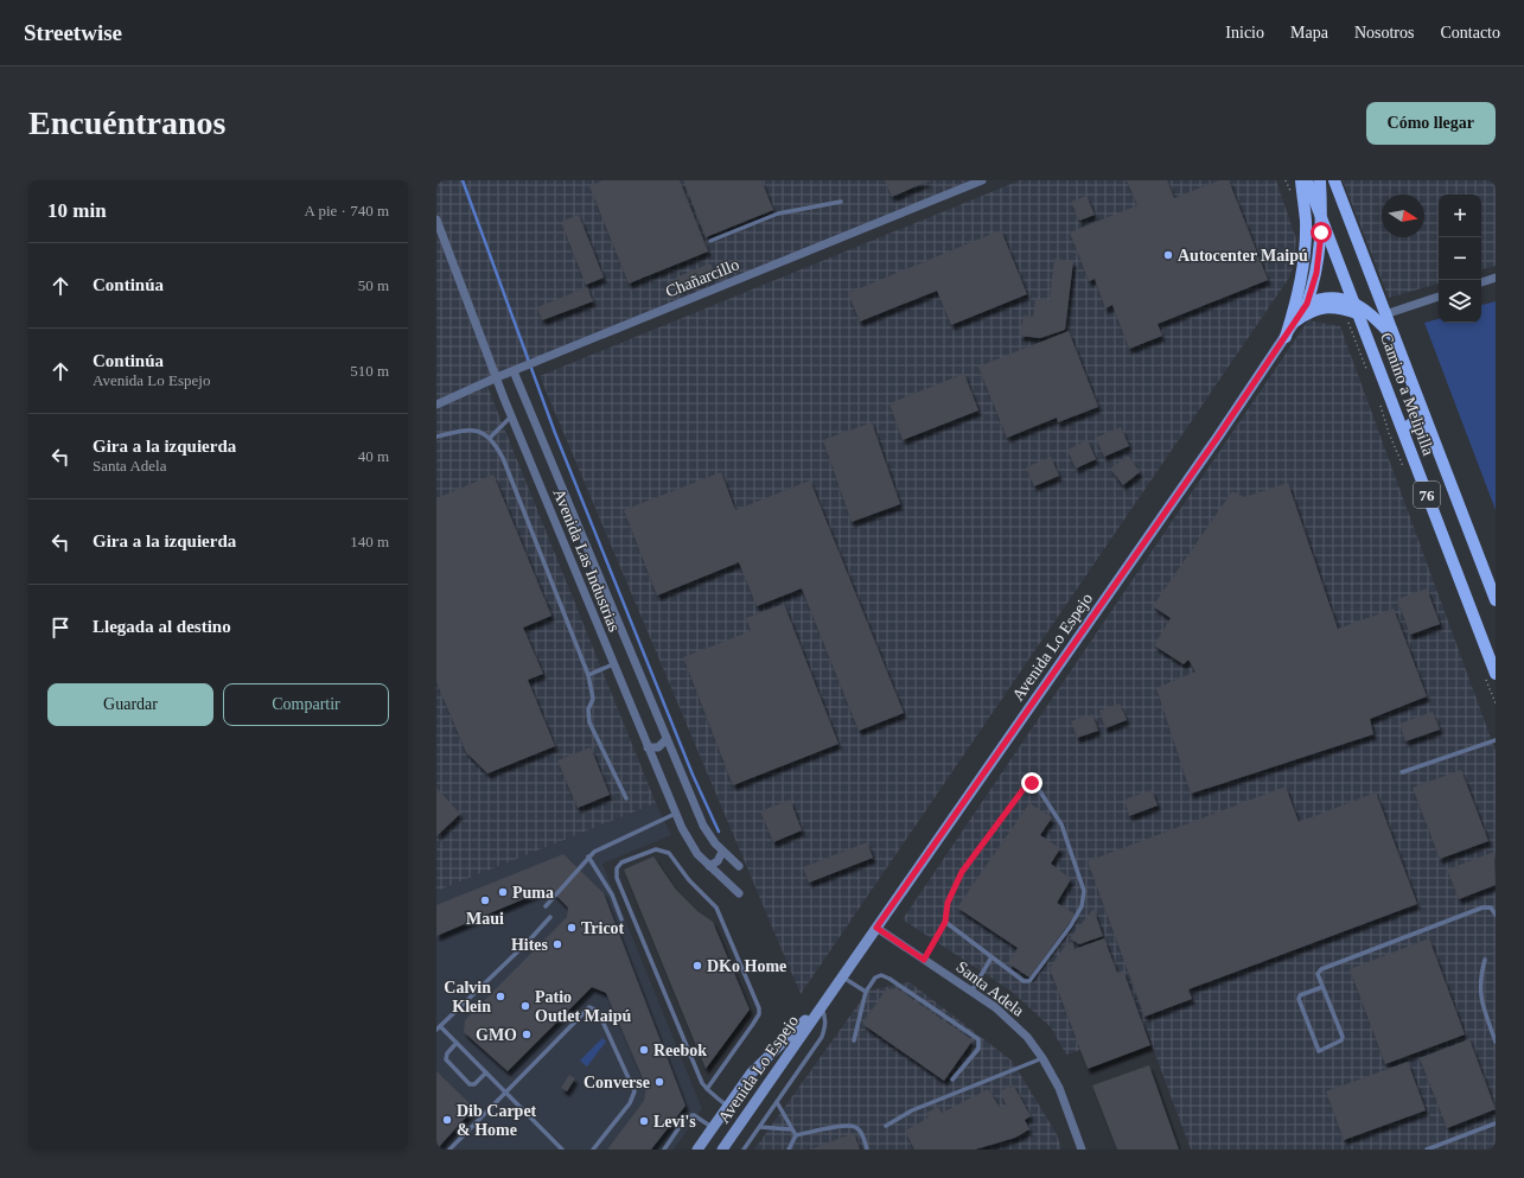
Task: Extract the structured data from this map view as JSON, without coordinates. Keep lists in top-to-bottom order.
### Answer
{
  "streets": {
    "main road": ["Camino a Melipilla", "76", "Avenida Lo Espejo"],
    "street": ["Chañarcillo", "Avenida Las Industrias", "Santa Adela"]
  },
  "crossings": [
    ["Chañarcillo", "Avenida Las Industrias"],
    ["Avenida Lo Espejo", "Santa Adela"]
  ],
  "places": [
    "Autocenter Maipú",
    "Puma",
    "Maui",
    "Tricot",
    "Hites",
    "DKo Home",
    "Calvin Klein",
    "Patio Outlet Maipú",
    "GMO",
    "Reebok",
    "Converse",
    "Dib Carpet & Home",
    "Levi's"
  ],
  "north": "right",
  "page": {
    "header": "Streetwise",
    "nav": [
      "Inicio",
      "Mapa",
      "Nosotros",
      "Contacto"
    ],
    "buttons": [
      "Cómo llegar",
      ["Guardar", "Compartir"]
    ],
    "title": "Encuéntranos",
    "heading": ["10 min", "A pie · 740 m"],
    "map_buttons": ["+", "−"],
    "list": [
      ["Continúa", "50 m"],
      ["Continúa", "Avenida Lo Espejo", "510 m"],
      ["Gira a la izquierda", "Santa Adela", "40 m"],
      ["Gira a la izquierda", "140 m"],
      "Llegada al destino"
    ]
  }
}
